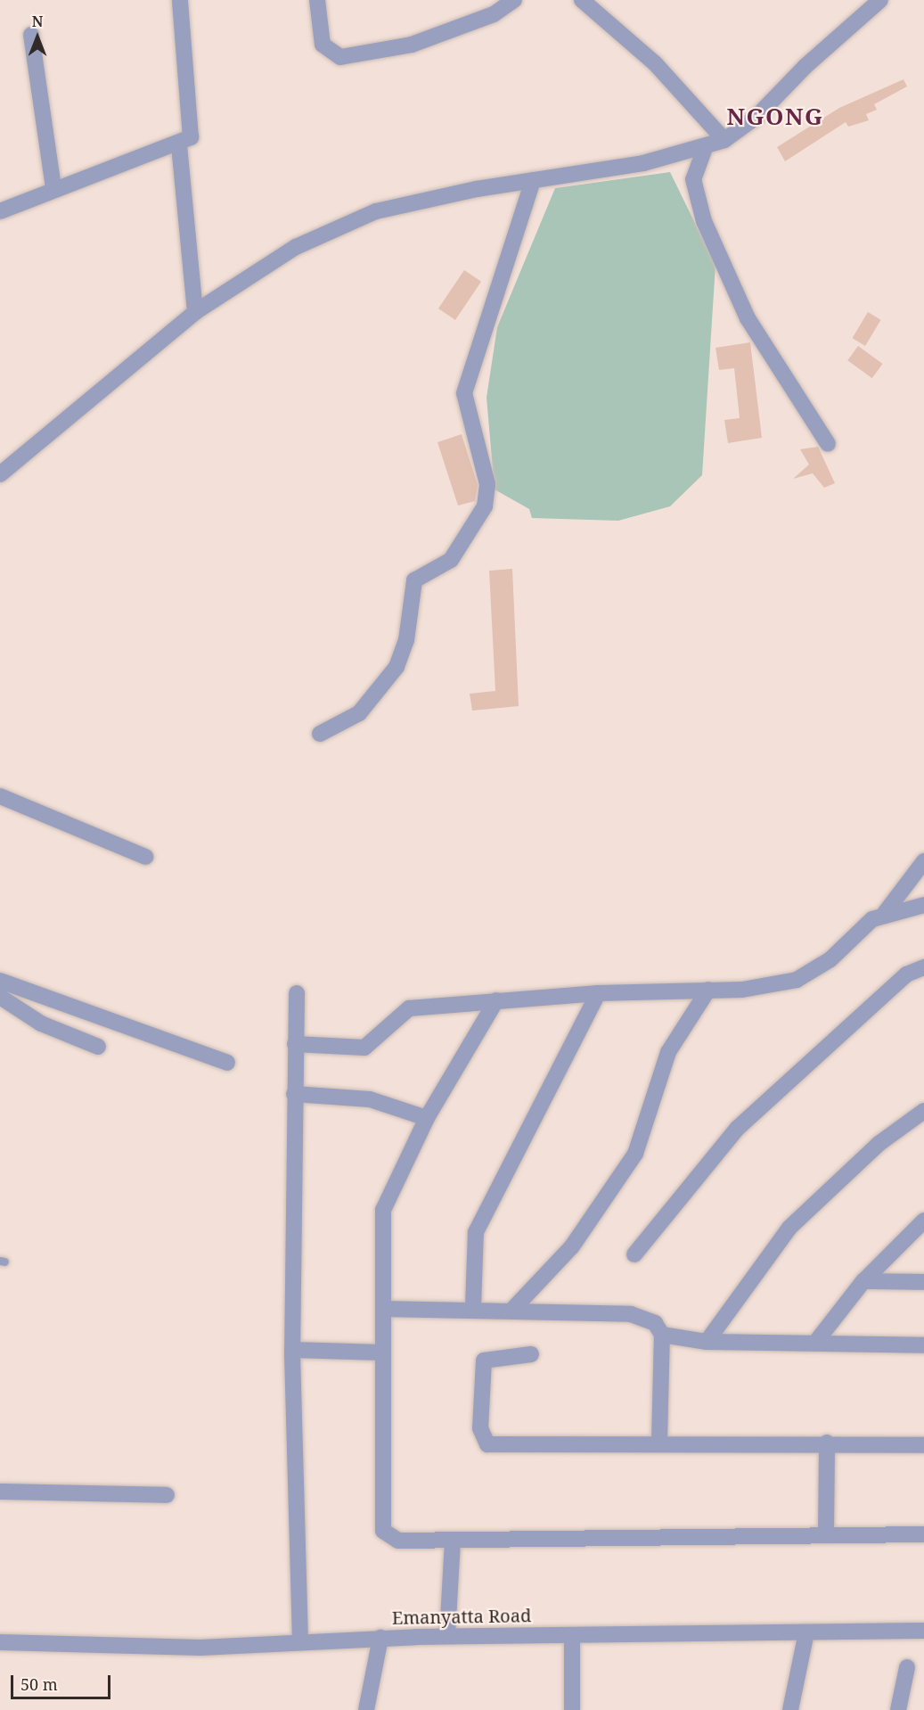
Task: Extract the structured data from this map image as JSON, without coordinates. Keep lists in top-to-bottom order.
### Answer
{
  "streets": {
    "street": ["Emanyatta Road"]
  },
  "districts": ["NGONG"],
  "scale_bar": "50 m",
  "north": "top"
}
